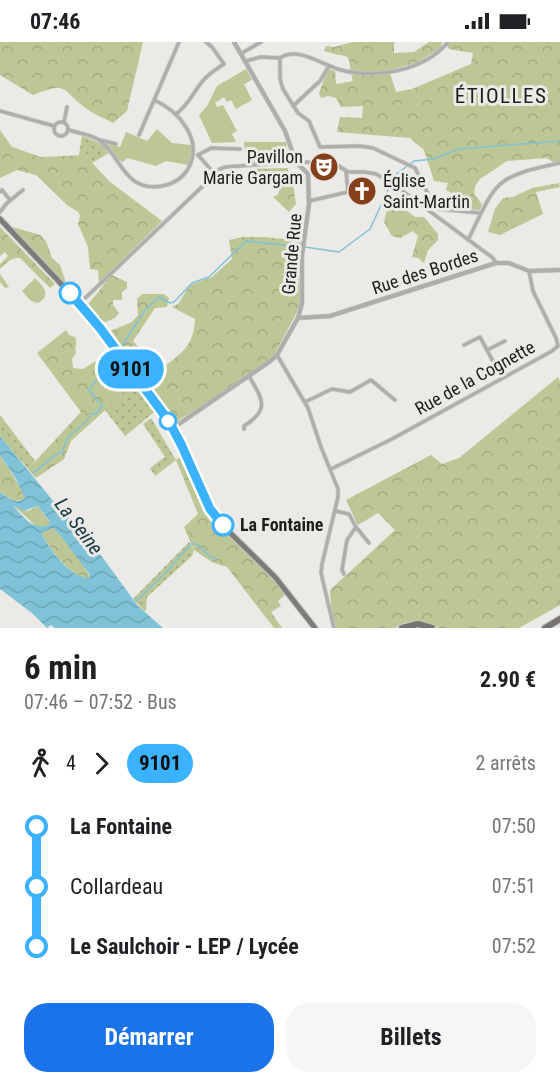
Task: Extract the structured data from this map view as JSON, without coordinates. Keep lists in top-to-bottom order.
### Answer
{
  "streets": {
    "street": ["Grande Rue", "Rue des Bordes", "Rue de la Cognette"]
  },
  "crossings": [
    ["Grande Rue", "Rue des Bordes"],
    ["Rue des Bordes", "Rue de la Cognette"]
  ],
  "districts": ["ÉTIOLLES"],
  "water": ["La Seine"],
  "places": {
    "theatre": ["Pavillon Marie Gargam"],
    "church": ["Église Saint-Martin"],
    "other": ["La Fontaine"]
  },
  "lines": ["bus line 9101"],
  "page": {
    "status": "07:46",
    "on_map": "9101",
    "heading": ["6 min", "07:46 – 07:52 · Bus", "2.90 €"],
    "legs": ["4", "9101", "2 arrêts"],
    "list": [
      {
        "name": "La Fontaine",
        "value": "07:50"
      },
      {
        "name": "Collardeau",
        "value": "07:51"
      },
      {
        "name": "Le Saulchoir - LEP / Lycée",
        "value": "07:52"
      }
    ],
    "buttons": ["Démarrer", "Billets"]
  }
}
